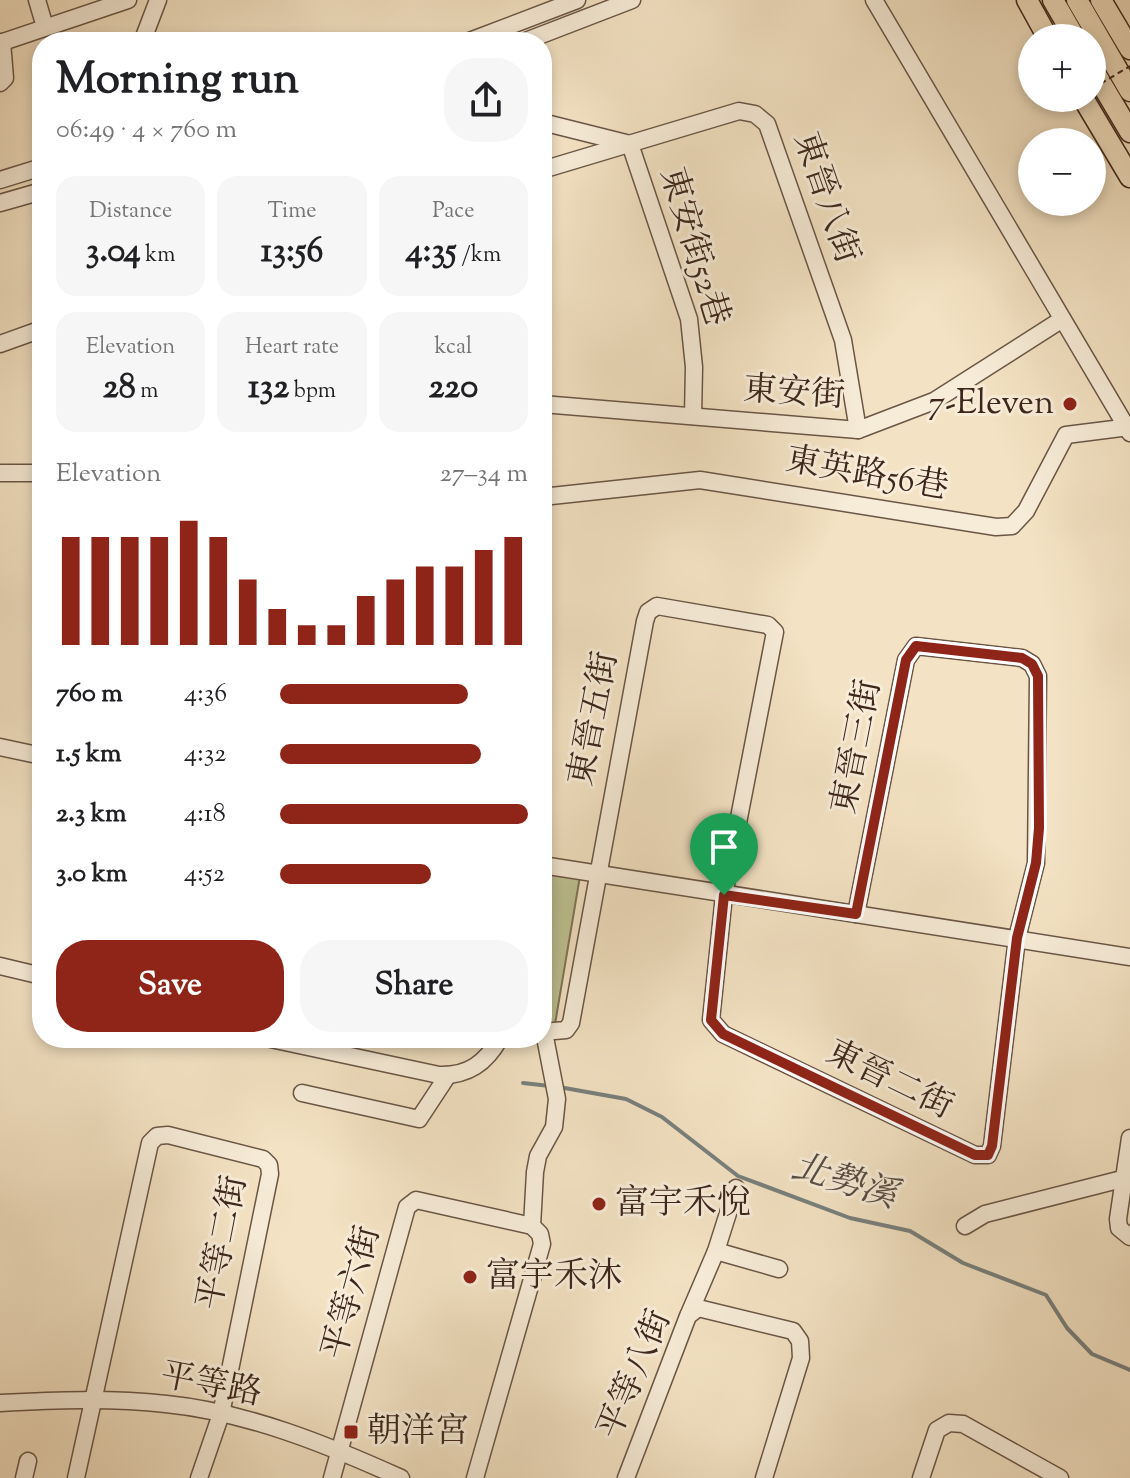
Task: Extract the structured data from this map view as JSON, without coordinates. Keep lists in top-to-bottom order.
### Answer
{
  "streets": {
    "street": [
      "東晉八街",
      "東安街52巷",
      "東安街",
      "東英路56巷",
      "東晉五街",
      "東晉三街",
      "東晉二街",
      "平等二街",
      "平等六街",
      "平等八街",
      "平等路"
    ]
  },
  "crossings": [
    ["東晉八街", "東安街52巷"],
    ["東晉八街", "東安街"],
    ["東安街52巷", "東安街"],
    ["東晉五街", "東晉二街"],
    ["東晉三街", "東晉二街"],
    ["平等二街", "平等路"],
    ["平等六街", "平等路"]
  ],
  "water": ["北勢溪"],
  "places": {
    "other": ["7-Eleven", "富宇禾悅", "富宇禾沐"],
    "transit": ["朝洋宮"]
  },
  "page": {
    "map_buttons": ["+", "−"],
    "heading": ["Morning run", "06:49 · 4 × 760 m"],
    "stats": [
      ["Distance", "3.04 km"],
      ["Time", "13:56"],
      ["Pace", "4:35 /km"],
      ["Elevation", "28 m"],
      ["Heart rate", "132 bpm"],
      ["kcal", "220"]
    ],
    "chart": ["Elevation", "27–34 m"],
    "list": [
      {
        "name": "760 m",
        "note": "4:36"
      },
      {
        "name": "1.5 km",
        "note": "4:32"
      },
      {
        "name": "2.3 km",
        "note": "4:18"
      },
      {
        "name": "3.0 km",
        "note": "4:52"
      }
    ],
    "buttons": ["Save", "Share"]
  }
}
